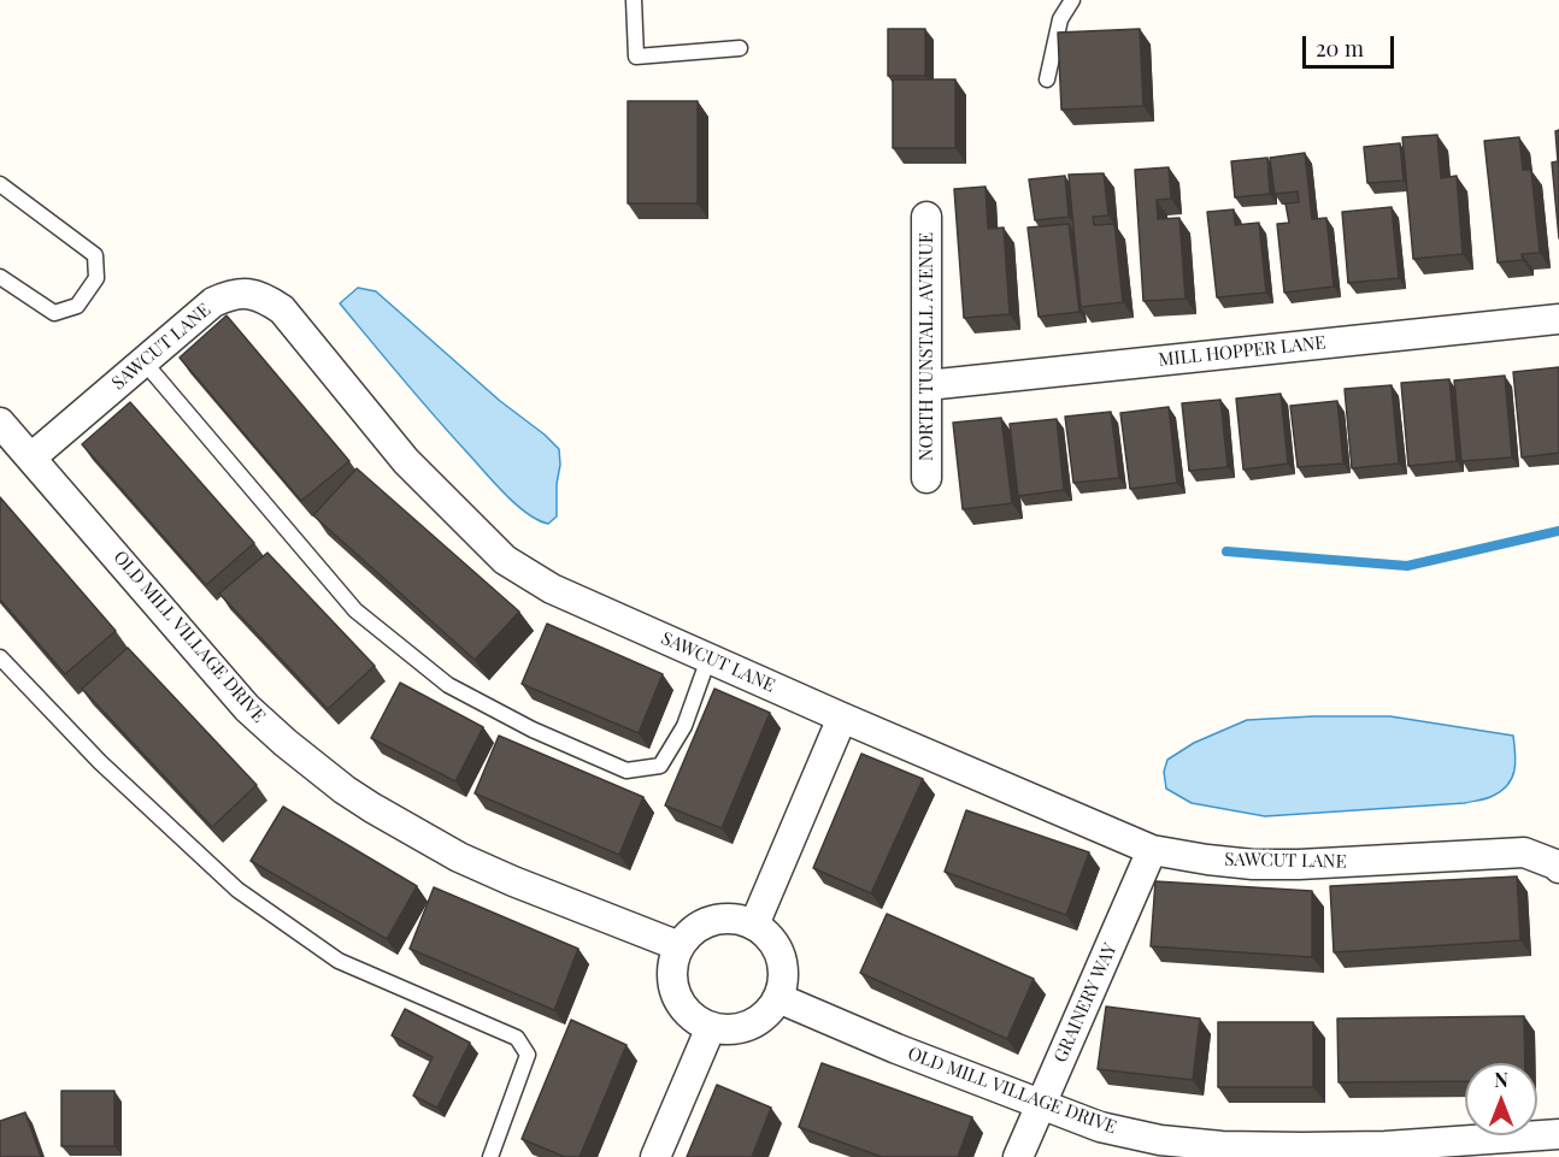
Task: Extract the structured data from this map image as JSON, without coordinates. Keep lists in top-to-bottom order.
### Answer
{
  "streets": {
    "street": [
      "SAWCUT LANE",
      "NORTH TUNSTALL AVENUE",
      "MILL HOPPER LANE",
      "OLD MILL VILLAGE DRIVE",
      "GRAINERY WAY"
    ]
  },
  "crossings": [
    ["SAWCUT LANE", "OLD MILL VILLAGE DRIVE"],
    ["SAWCUT LANE", "GRAINERY WAY"],
    ["NORTH TUNSTALL AVENUE", "MILL HOPPER LANE"],
    ["OLD MILL VILLAGE DRIVE", "GRAINERY WAY"]
  ],
  "scale_bar": "20 m",
  "north": "top"
}
